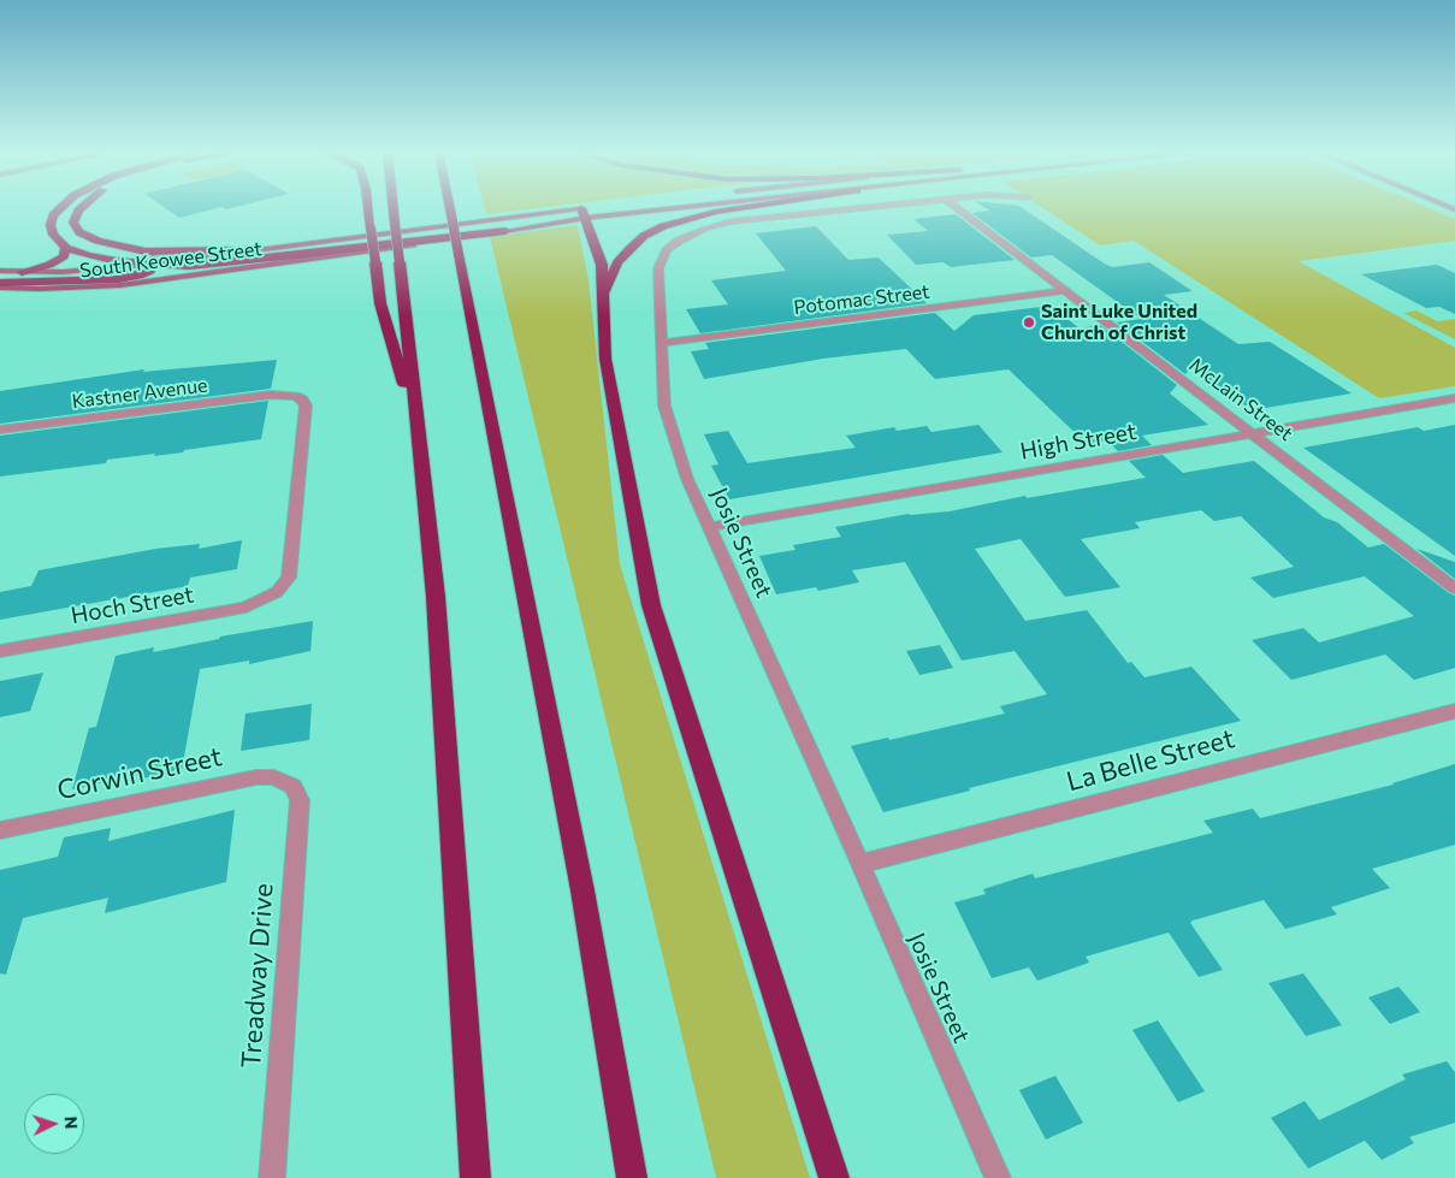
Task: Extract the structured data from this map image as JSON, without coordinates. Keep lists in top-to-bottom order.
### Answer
{
  "streets": {
    "main road": ["South Keowee Street"],
    "street": [
      "Potomac Street",
      "Kastner Avenue",
      "McLain Street",
      "High Street",
      "Josie Street",
      "Hoch Street",
      "La Belle Street",
      "Corwin Street",
      "Treadway Drive"
    ]
  },
  "crossings": [
    ["Potomac Street", "McLain Street"],
    ["Potomac Street", "Josie Street"],
    ["Kastner Avenue", "Hoch Street"],
    ["McLain Street", "High Street"],
    ["High Street", "Josie Street"],
    ["Josie Street", "La Belle Street"],
    ["Corwin Street", "Treadway Drive"]
  ],
  "places": ["Saint Luke United Church of Christ"],
  "north": "right"
}
